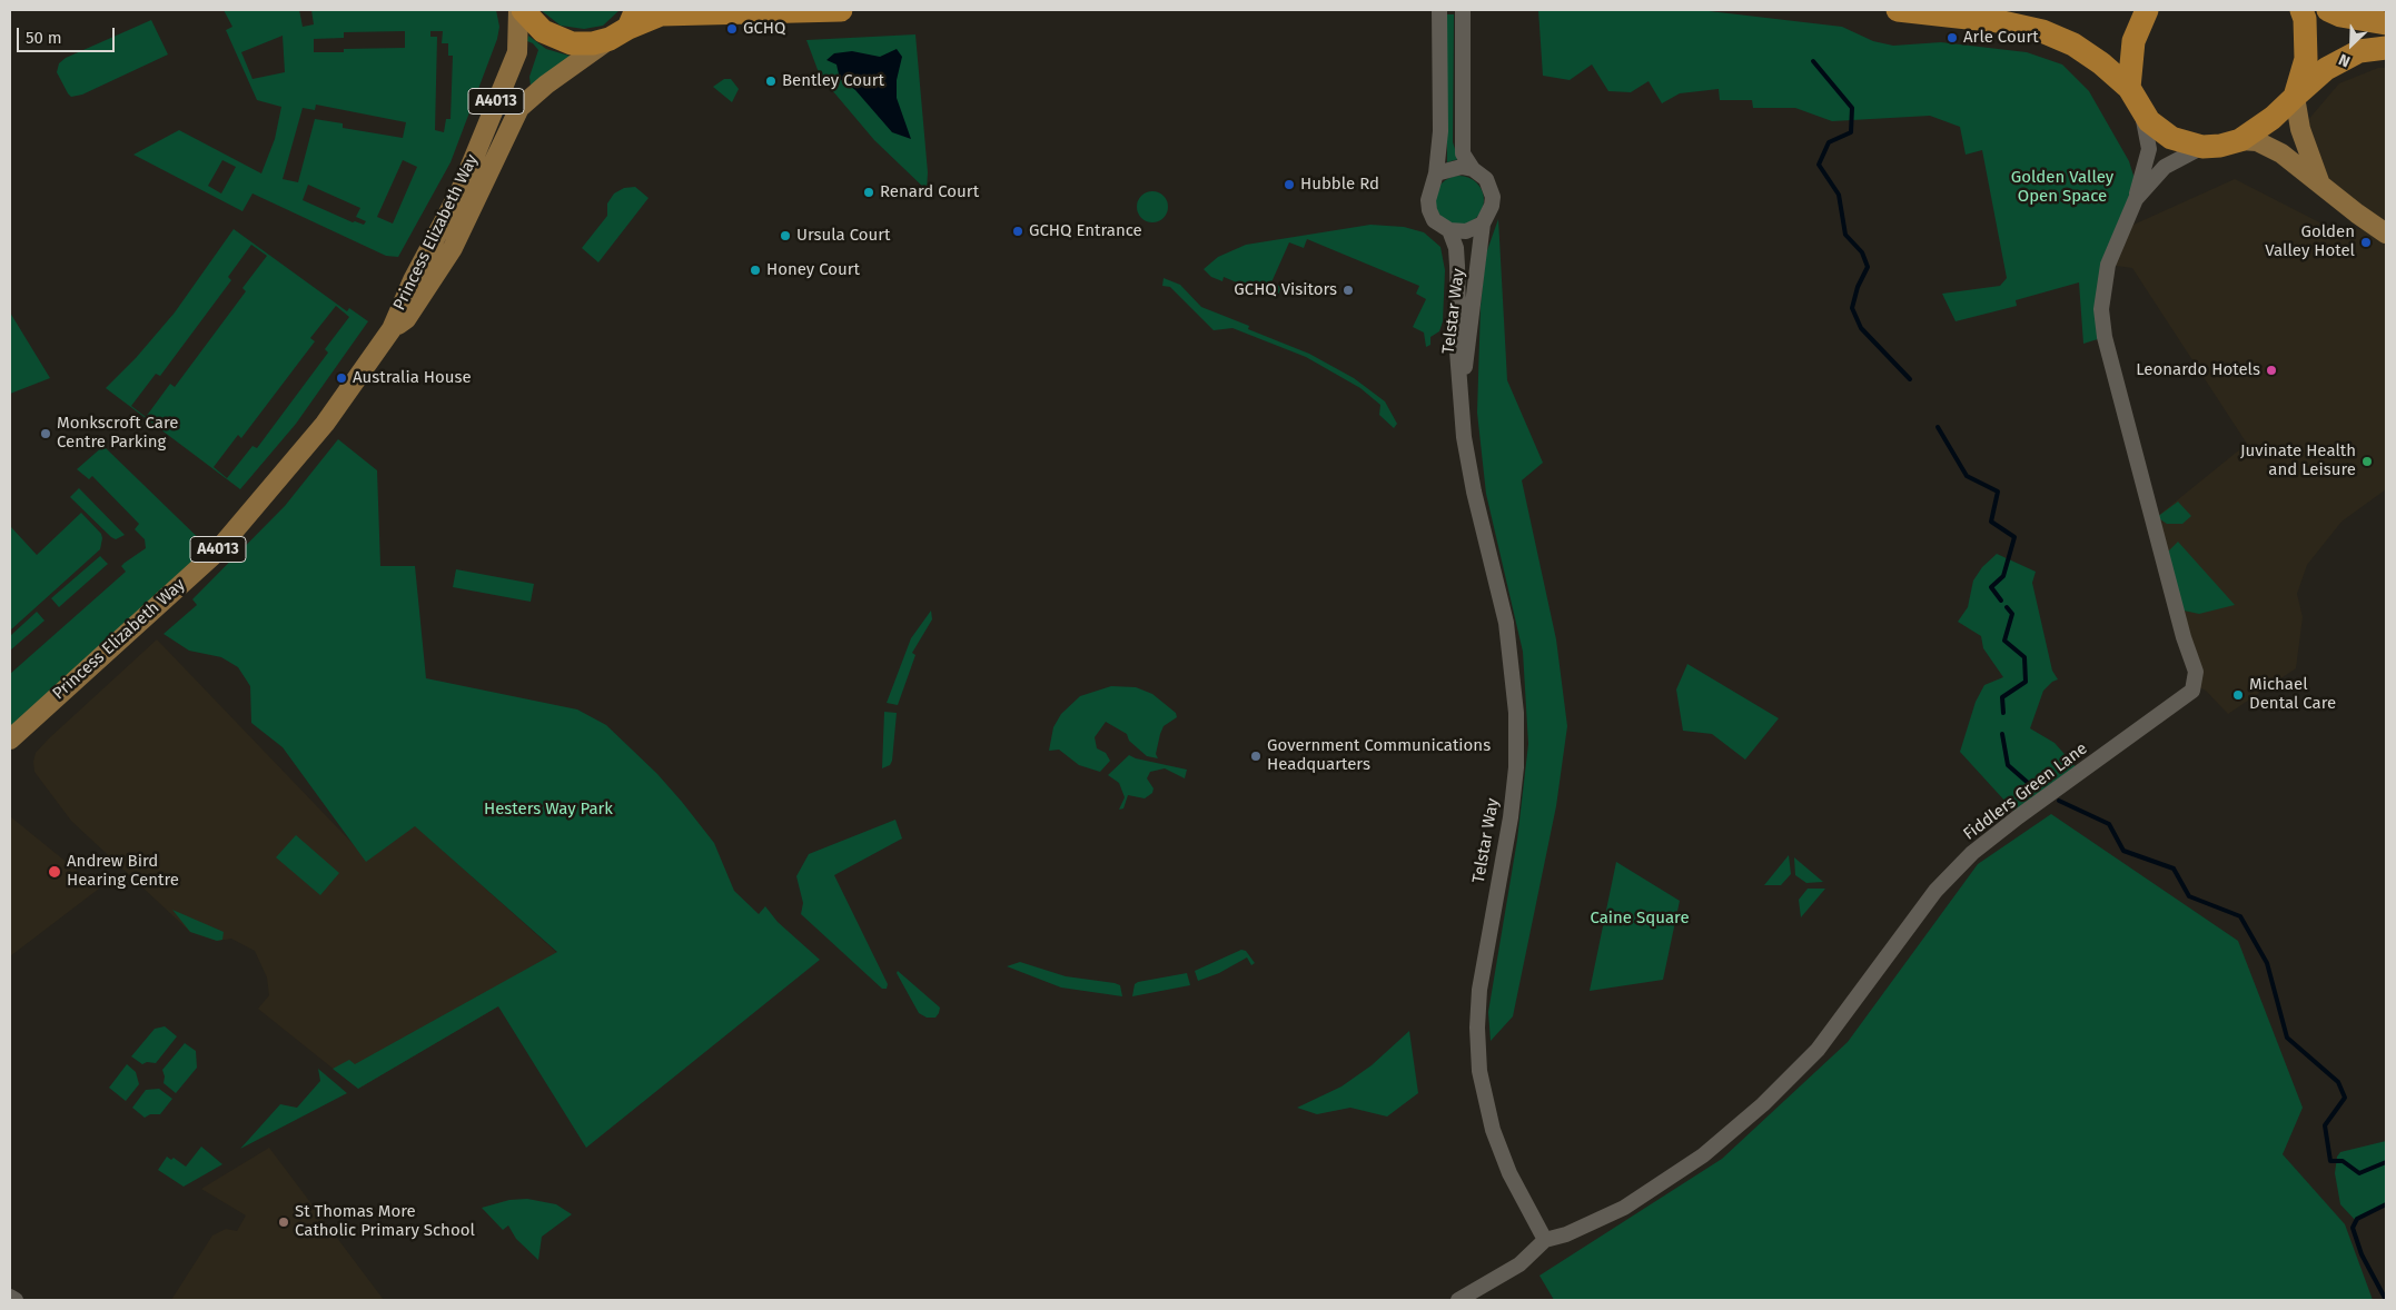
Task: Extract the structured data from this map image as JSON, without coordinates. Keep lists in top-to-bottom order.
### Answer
{
  "streets": {
    "main road": ["A4013", "Princess Elizabeth Way"],
    "street": ["Telstar Way", "Fiddlers Green Lane"]
  },
  "crossings": [
    ["Telstar Way", "Fiddlers Green Lane"]
  ],
  "parks": ["Golden Valley Open Space", "Hesters Way Park", "Caine Square"],
  "places": [
    "GCHQ",
    "Arle Court",
    "Bentley Court",
    "Hubble Rd",
    "Renard Court",
    "GCHQ Entrance",
    "Ursula Court",
    "Golden Valley Hotel",
    "Honey Court",
    "GCHQ Visitors",
    "Leonardo Hotels",
    "Australia House",
    "Monkscroft Care Centre Parking",
    "Juvinate Health and Leisure",
    "Michael Dental Care",
    "Government Communications Headquarters",
    "Andrew Bird Hearing Centre",
    "St Thomas More Catholic Primary School"
  ],
  "scale_bar": "50 m",
  "north": "bottom left"
}
